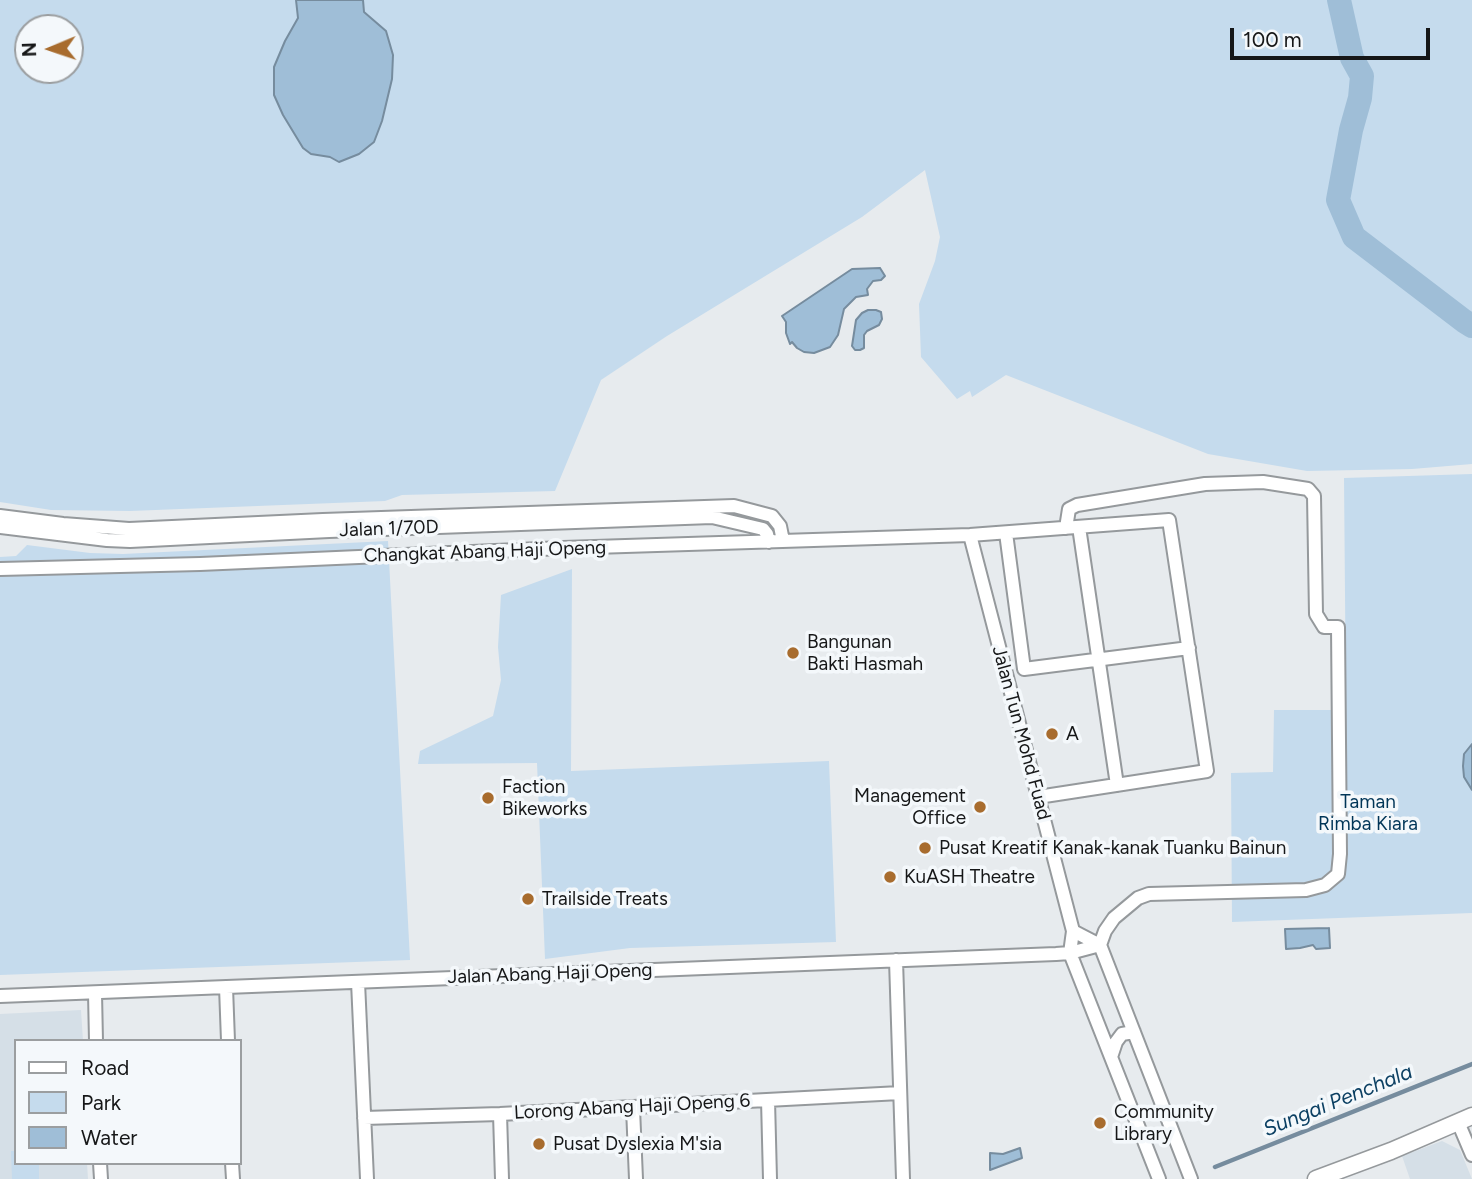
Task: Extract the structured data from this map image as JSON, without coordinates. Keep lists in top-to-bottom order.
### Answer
{
  "streets": {
    "street": [
      "Jalan 1/70D",
      "Changkat Abang Haji Openg",
      "Jalan Tun Mohd Fuad",
      "Jalan Abang Haji Openg",
      "Lorong Abang Haji Openg 6"
    ]
  },
  "crossings": [
    ["Jalan 1/70D", "Changkat Abang Haji Openg"],
    ["Changkat Abang Haji Openg", "Jalan Tun Mohd Fuad"],
    ["Jalan Tun Mohd Fuad", "Jalan Abang Haji Openg"]
  ],
  "water": ["Sungai Penchala"],
  "parks": ["Taman Rimba Kiara"],
  "places": [
    "Bangunan Bakti Hasmah",
    "A",
    "Faction Bikeworks",
    "Management Office",
    "Pusat Kreatif Kanak-kanak Tuanku Bainun",
    "KuASH Theatre",
    "Trailside Treats",
    "Community Library",
    "Pusat Dyslexia M'sia"
  ],
  "legend": ["Road", "Park", "Water"],
  "scale_bar": "100 m",
  "north": "left"
}
